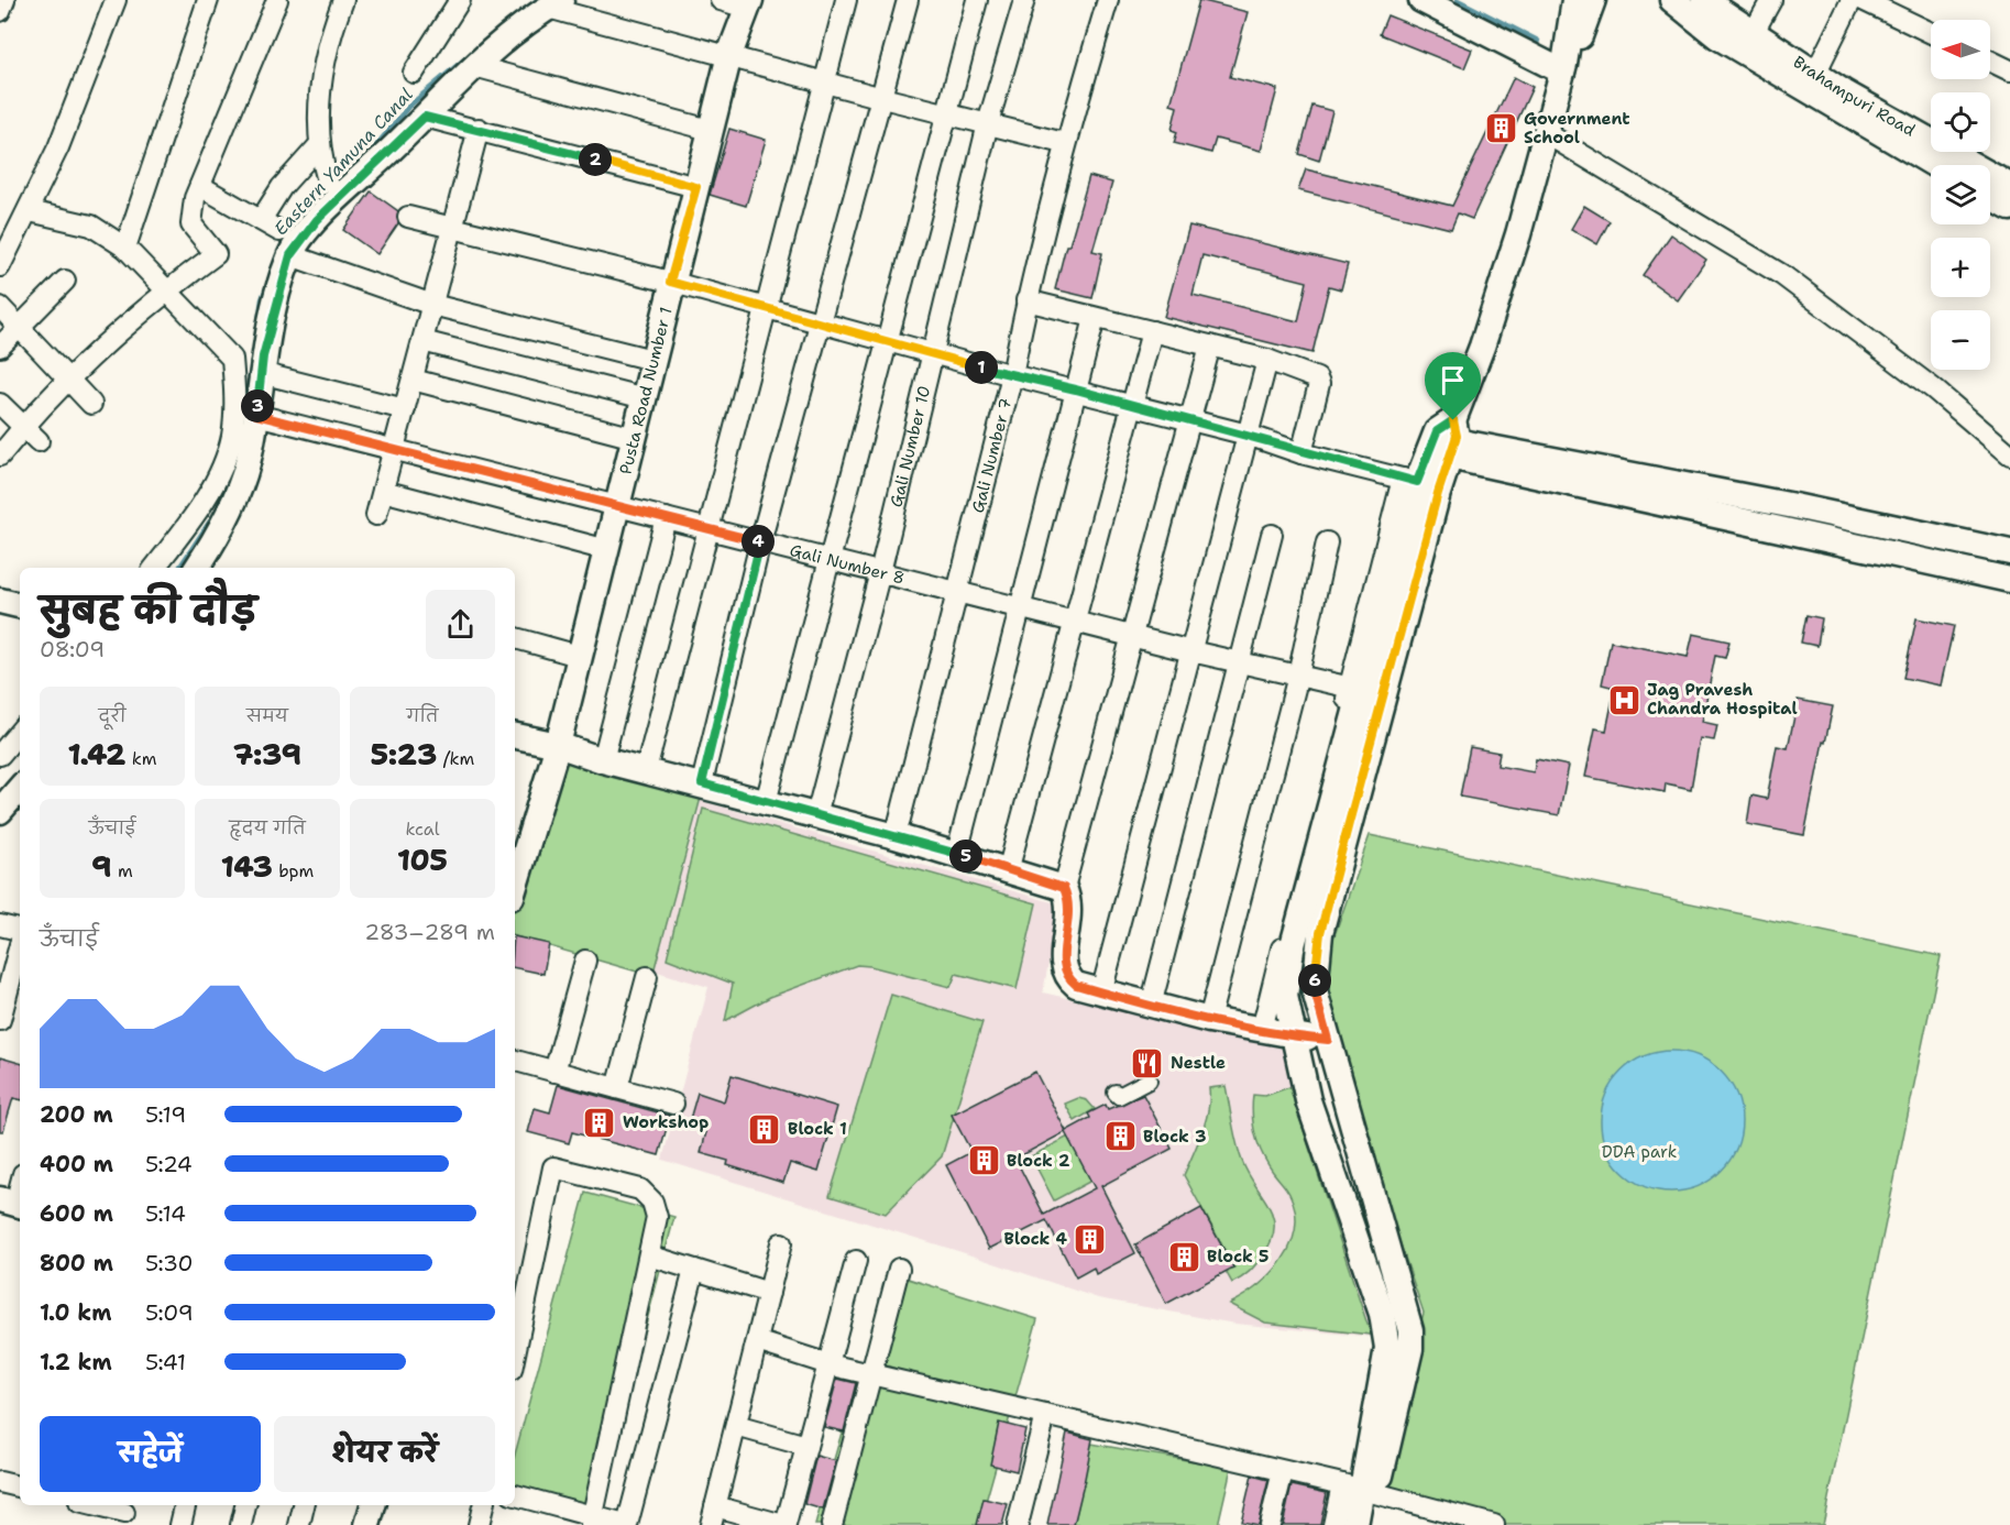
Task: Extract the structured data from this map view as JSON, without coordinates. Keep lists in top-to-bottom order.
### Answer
{
  "streets": {
    "street": [
      "Brahampuri Road",
      "Pusta Road Number 1",
      "Gali Number 10",
      "Gali Number 7",
      "Gali Number 8"
    ]
  },
  "crossings": [
    ["Pusta Road Number 1", "Gali Number 8"],
    ["Gali Number 10", "Gali Number 8"],
    ["Gali Number 7", "Gali Number 8"]
  ],
  "water": ["Eastern Yamuna Canal"],
  "parks": ["DDA park"],
  "places": {
    "building": [
      "Government School",
      "Workshop",
      "Block 1",
      "Block 3",
      "Block 2",
      "Block 4",
      "Block 5"
    ],
    "hospital": ["Jag Pravesh Chandra Hospital"],
    "restaurant": ["Nestle"]
  },
  "north": "left",
  "page": {
    "map_buttons": ["+", "−"],
    "pins": [
      "2",
      "1",
      "3",
      "4",
      "5",
      "6"
    ],
    "heading": ["सुबह की दौड़", "08:09"],
    "stats": [
      ["दूरी", "1.42 km"],
      ["समय", "7:39"],
      ["गति", "5:23 /km"],
      ["ऊँचाई", "9 m"],
      ["हृदय गति", "143 bpm"],
      ["kcal", "105"]
    ],
    "chart": ["ऊँचाई", "283–289 m"],
    "list": [
      {
        "name": "200 m",
        "note": "5:19"
      },
      {
        "name": "400 m",
        "note": "5:24"
      },
      {
        "name": "600 m",
        "note": "5:14"
      },
      {
        "name": "800 m",
        "note": "5:30"
      },
      {
        "name": "1.0 km",
        "note": "5:09"
      },
      {
        "name": "1.2 km",
        "note": "5:41"
      }
    ],
    "buttons": ["सहेजें", "शेयर करें"]
  }
}
